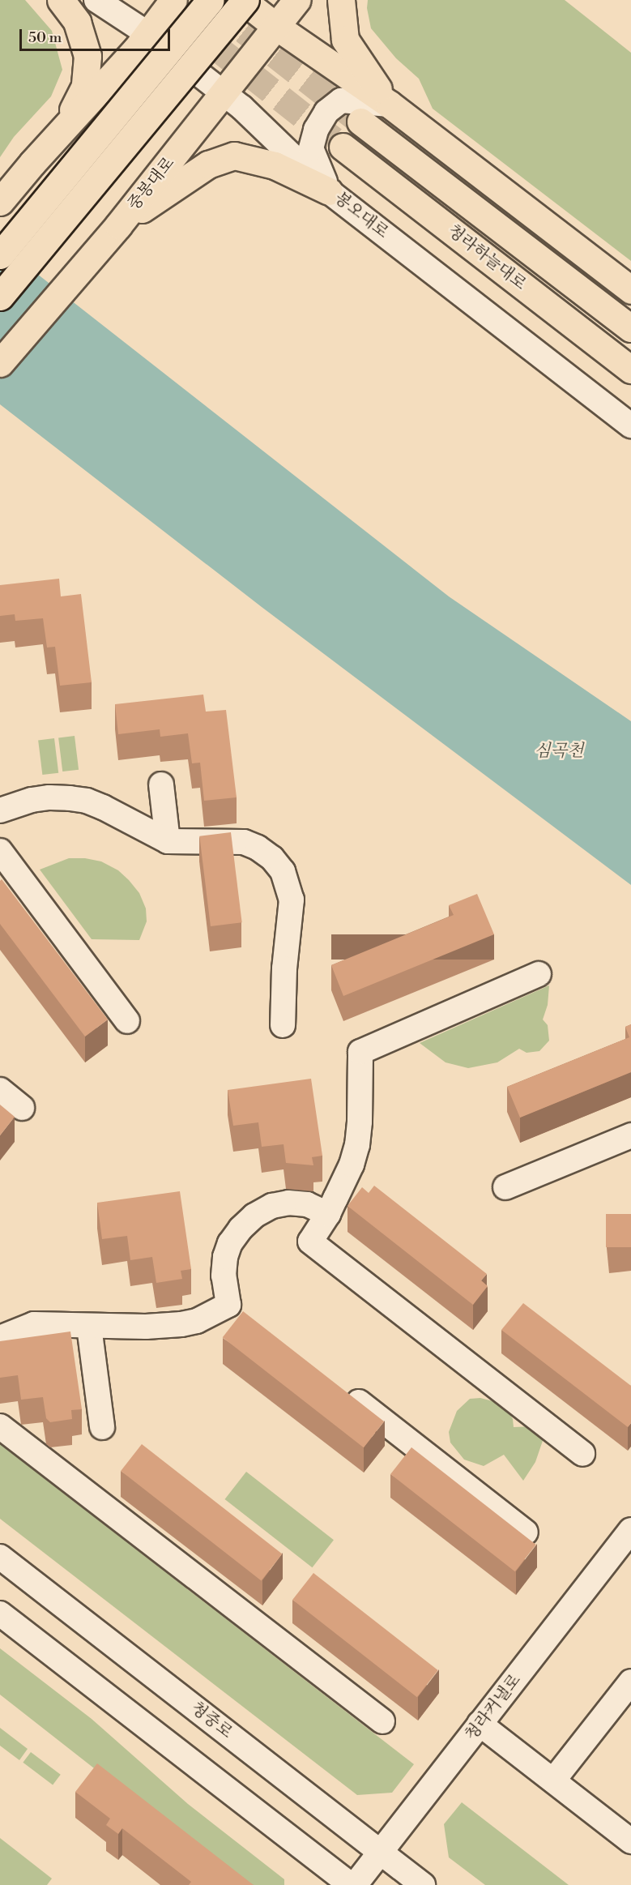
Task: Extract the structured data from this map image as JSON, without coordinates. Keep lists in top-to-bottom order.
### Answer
{
  "streets": {
    "main road": ["중봉대로", "청라하늘대로"],
    "street": ["봉오대로", "청라커낼로", "청중로"]
  },
  "crossings": [
    ["중봉대로", "봉오대로"],
    ["청라커낼로", "청중로"]
  ],
  "water": ["심곡천"],
  "scale_bar": "50 m"
}
